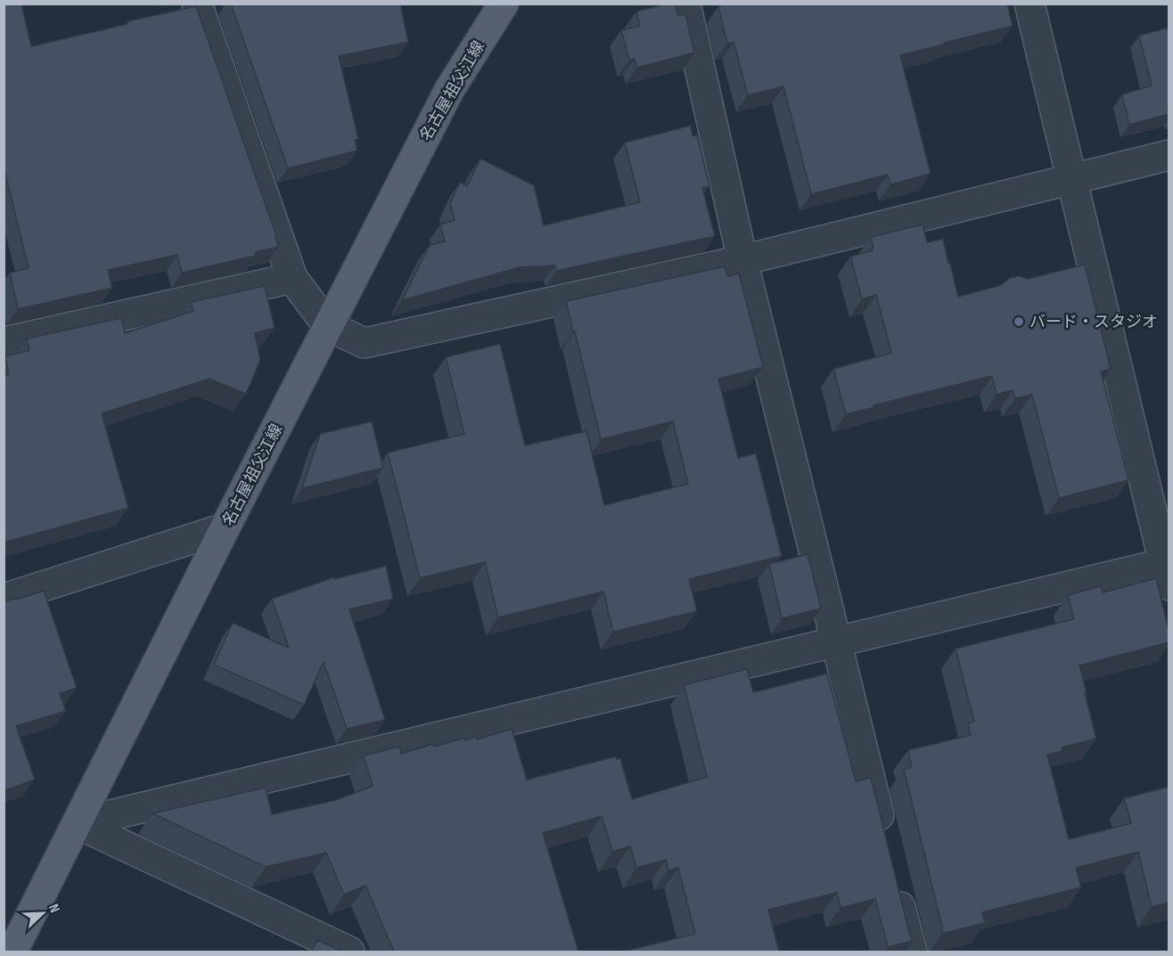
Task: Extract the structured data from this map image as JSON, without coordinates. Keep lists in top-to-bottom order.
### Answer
{
  "streets": {
    "main road": ["名古屋祖父江線"]
  },
  "places": ["バード・スタジオ"],
  "north": "top right"
}
